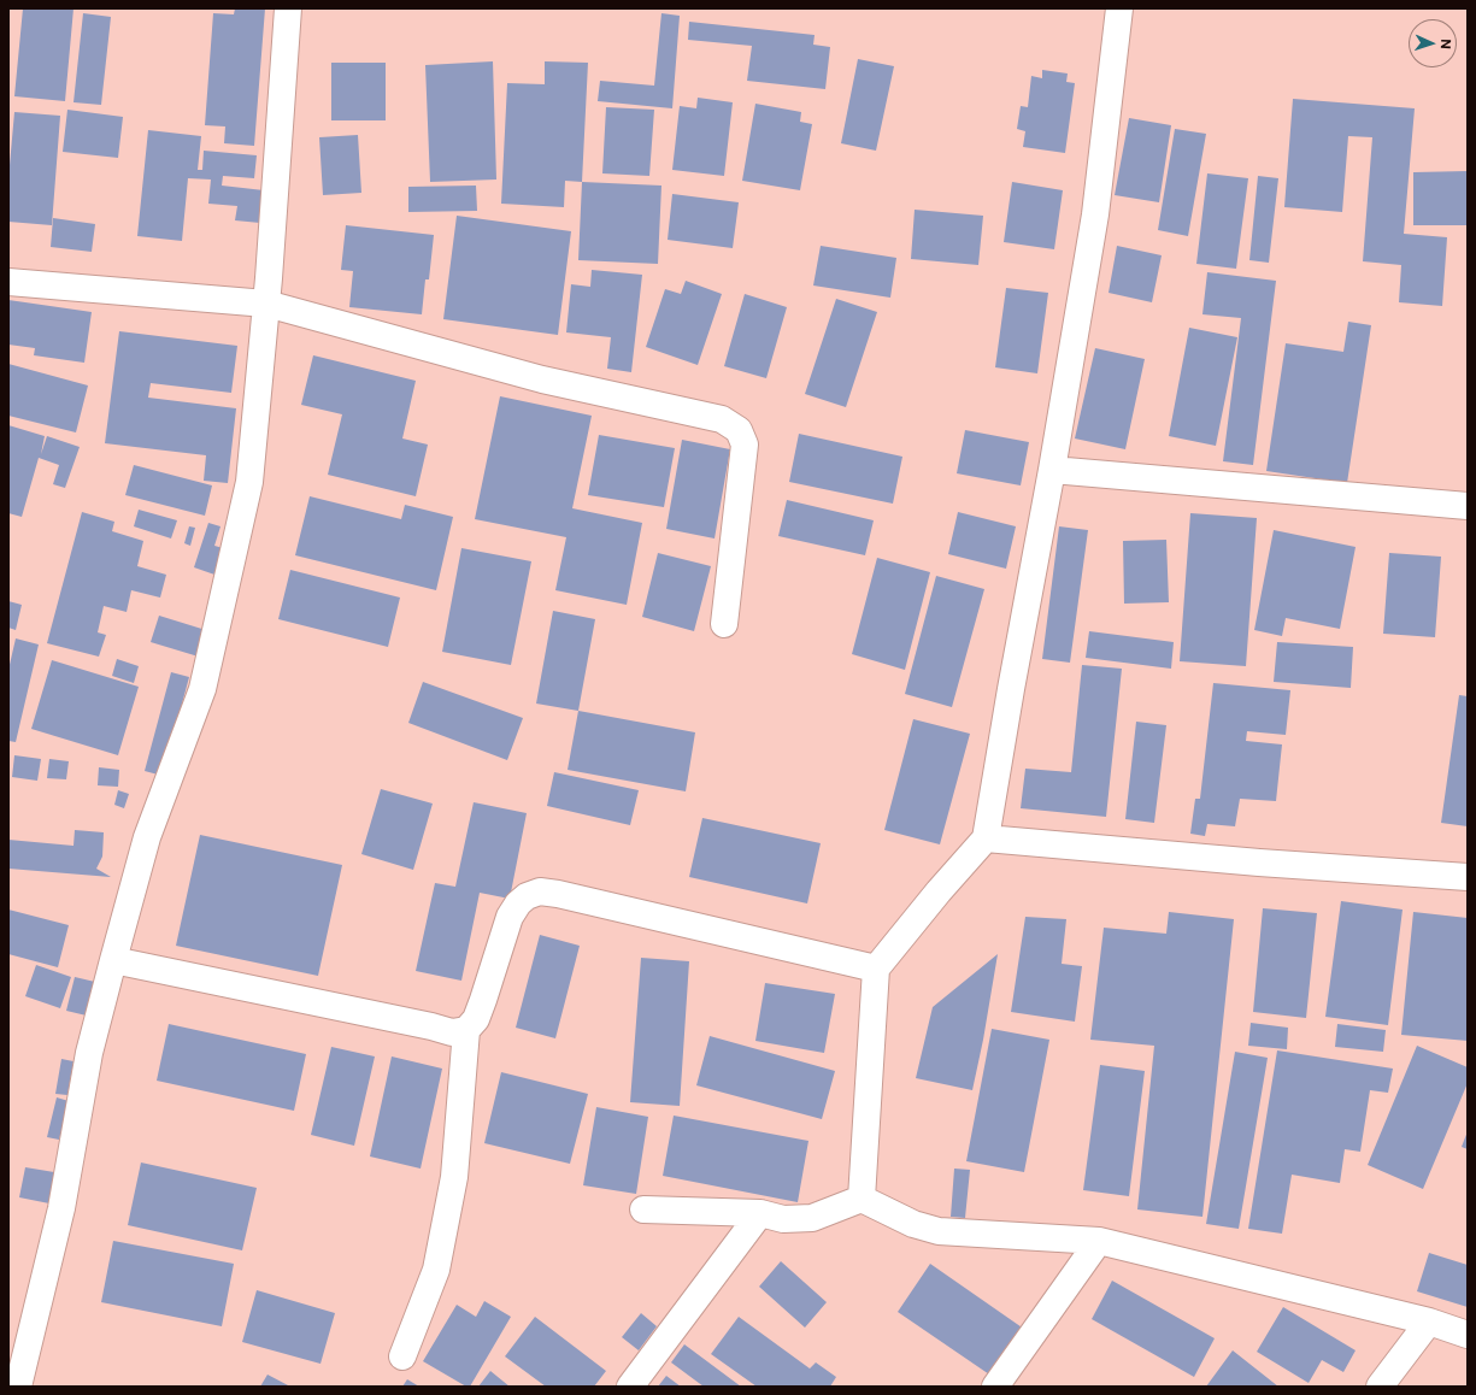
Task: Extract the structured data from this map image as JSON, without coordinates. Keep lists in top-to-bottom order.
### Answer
{
  "north": "right"
}
